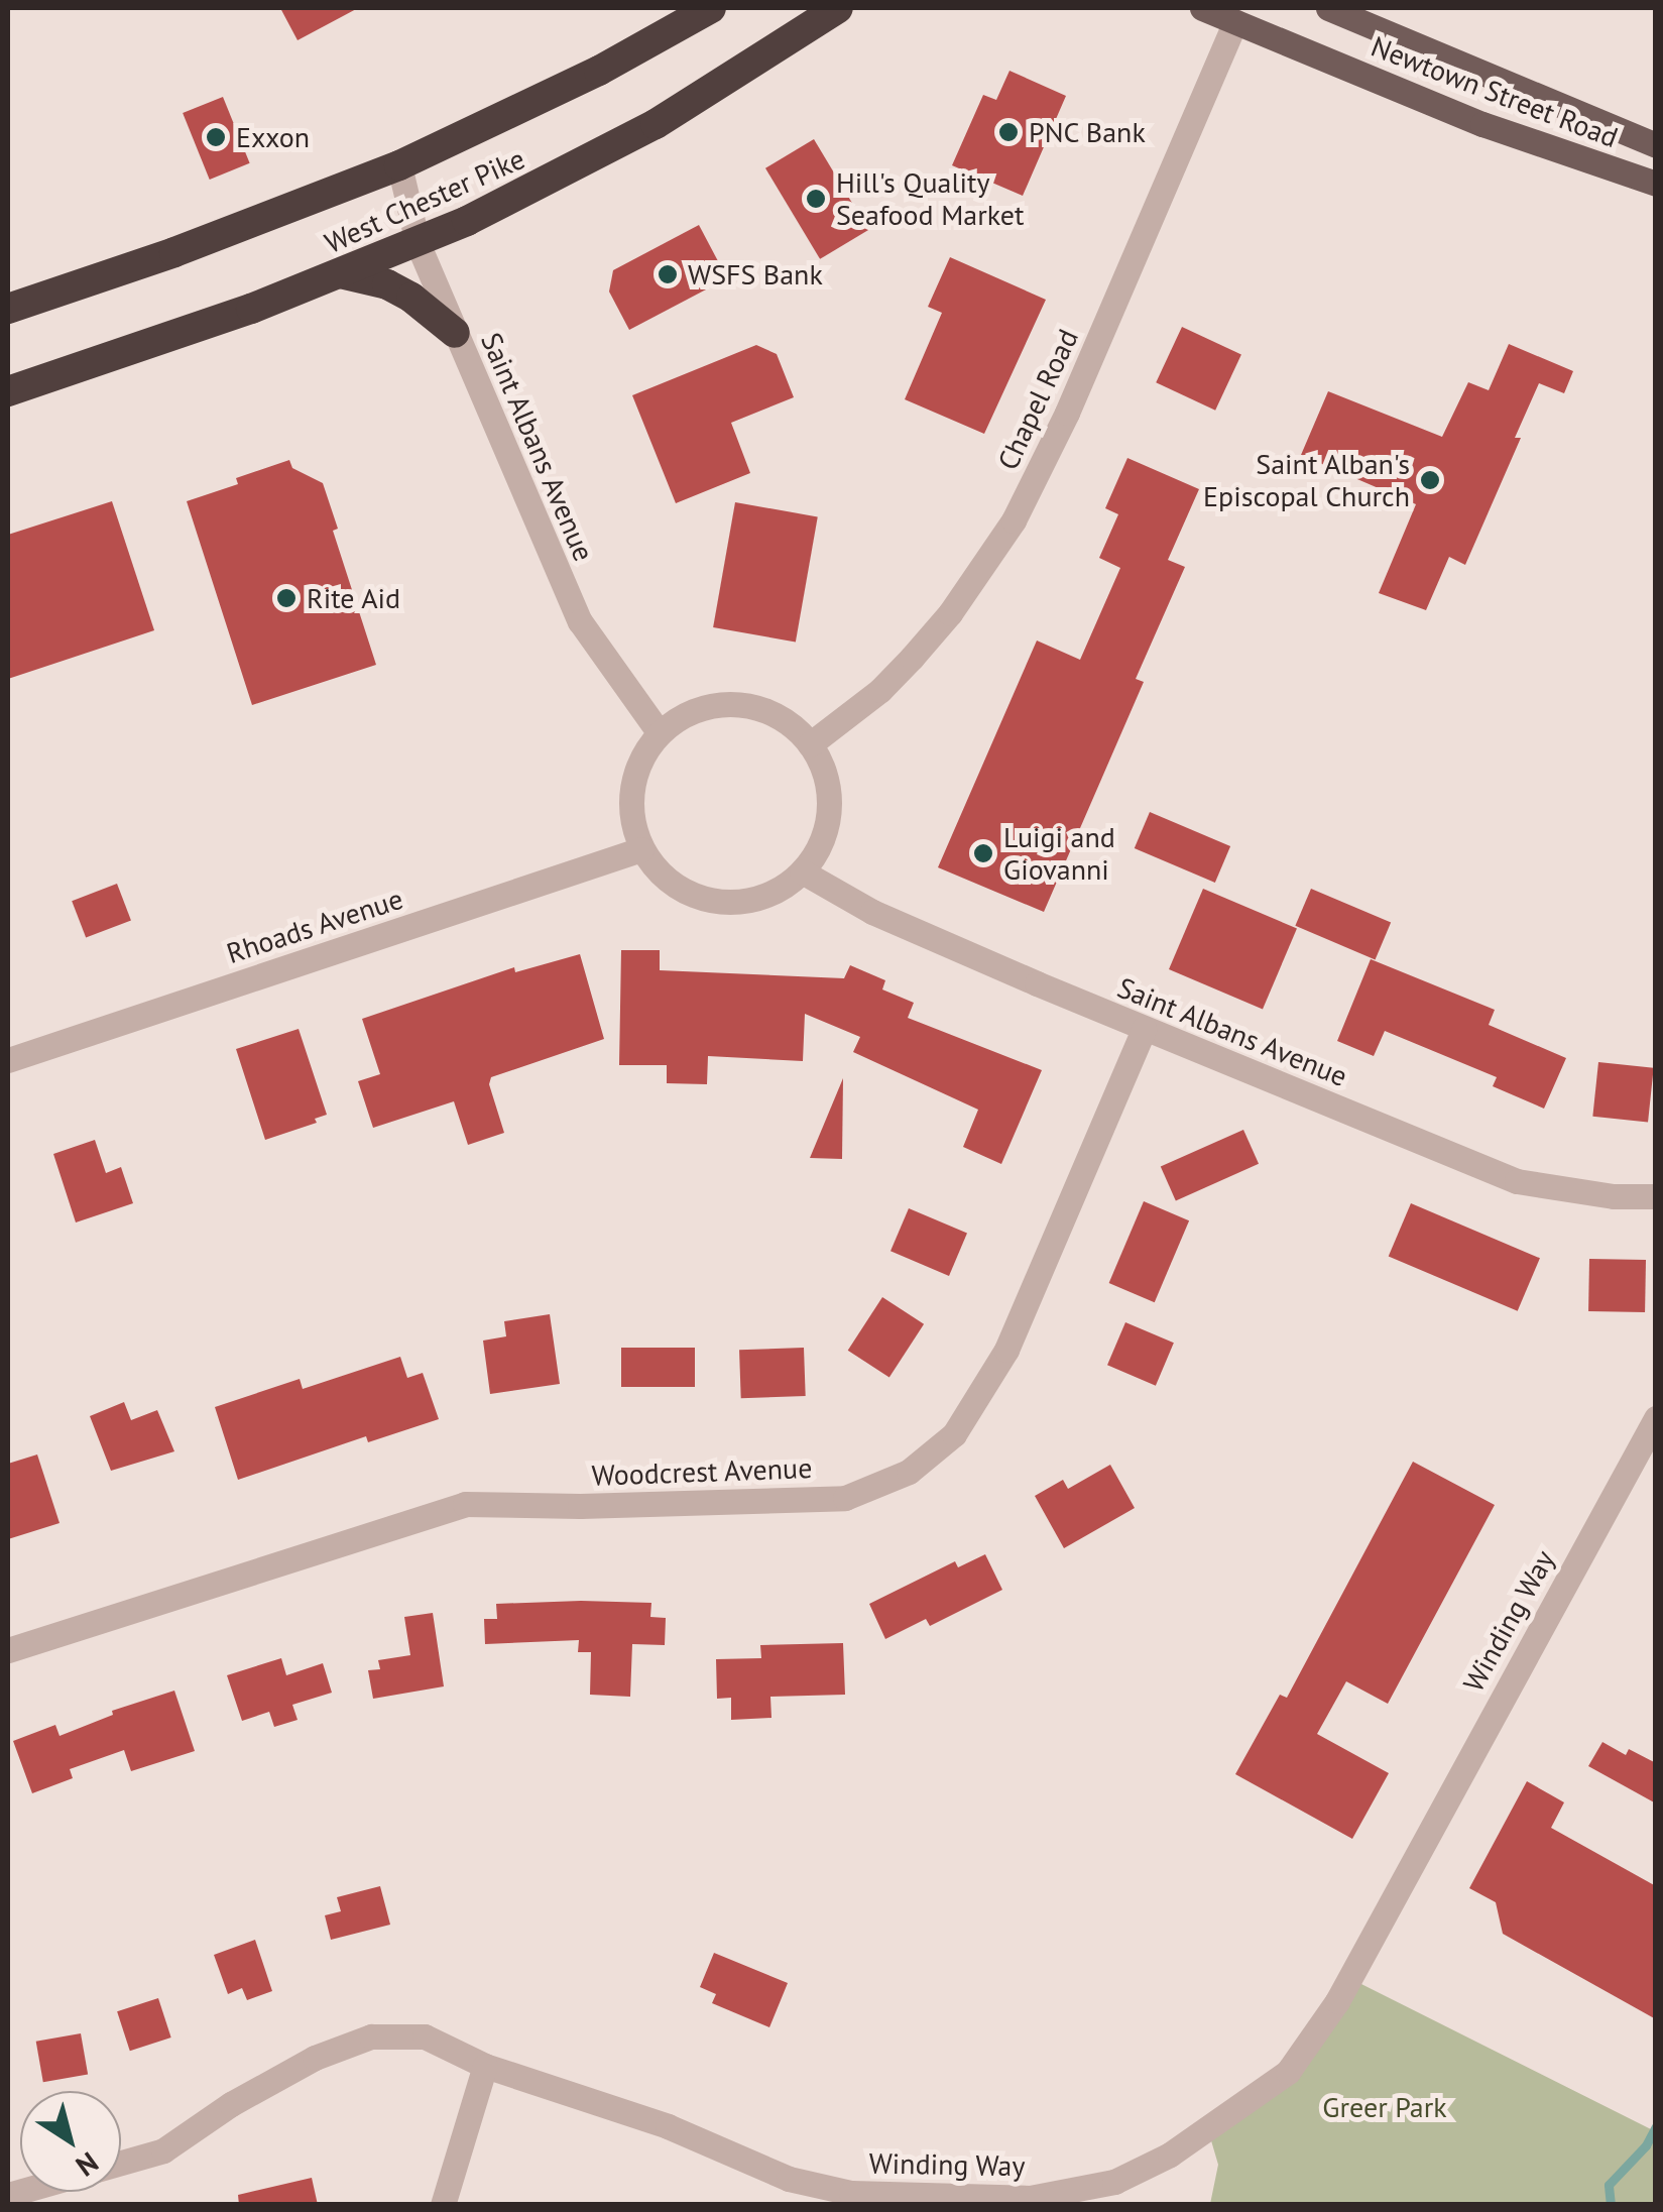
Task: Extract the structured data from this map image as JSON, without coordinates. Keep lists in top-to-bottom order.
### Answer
{
  "streets": {
    "highway": ["West Chester Pike"],
    "main road": ["Newtown Street Road"],
    "street": [
      "Chapel Road",
      "Saint Albans Avenue",
      "Rhoads Avenue",
      "Woodcrest Avenue",
      "Winding Way"
    ]
  },
  "crossings": [
    ["Newtown Street Road", "Chapel Road"],
    ["West Chester Pike", "Saint Albans Avenue"],
    ["Chapel Road", "Saint Albans Avenue"],
    ["Chapel Road", "Rhoads Avenue"],
    ["Saint Albans Avenue", "Rhoads Avenue"],
    ["Saint Albans Avenue", "Woodcrest Avenue"]
  ],
  "parks": ["Greer Park"],
  "places": [
    "PNC Bank",
    "Exxon",
    "Hill's Quality Seafood Market",
    "WSFS Bank",
    "Saint Alban's Episcopal Church",
    "Rite Aid",
    "Luigi and Giovanni"
  ],
  "north": "bottom right"
}
